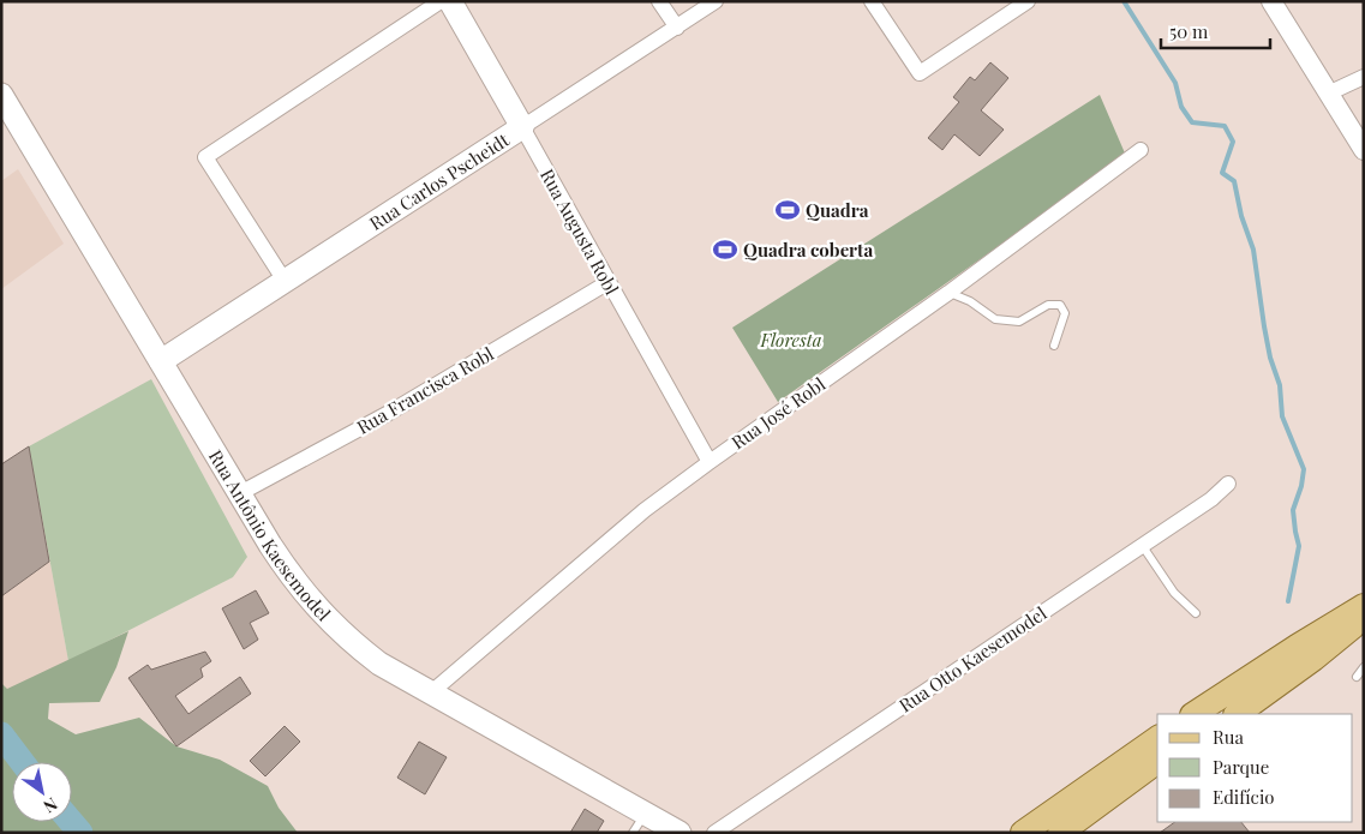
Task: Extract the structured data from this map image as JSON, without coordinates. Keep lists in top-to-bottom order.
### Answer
{
  "streets": {
    "main road": ["Rua Carlos Pscheidt", "Rua Augusta Robl", "Rua Antônio Kaesemodel"],
    "street": ["Rua Francisca Robl", "Rua José Robl", "Rua Otto Kaesemodel"]
  },
  "crossings": [
    ["Rua Carlos Pscheidt", "Rua Augusta Robl"],
    ["Rua Carlos Pscheidt", "Rua Antônio Kaesemodel"],
    ["Rua Augusta Robl", "Rua Francisca Robl"],
    ["Rua Augusta Robl", "Rua José Robl"],
    ["Rua Francisca Robl", "Rua Antônio Kaesemodel"],
    ["Rua José Robl", "Rua Antônio Kaesemodel"]
  ],
  "parks": ["Floresta"],
  "places": {
    "sports": ["Quadra", "Quadra coberta"]
  },
  "legend": ["Rua", "Parque", "Edifício"],
  "scale_bar": "50 m",
  "north": "bottom right"
}
